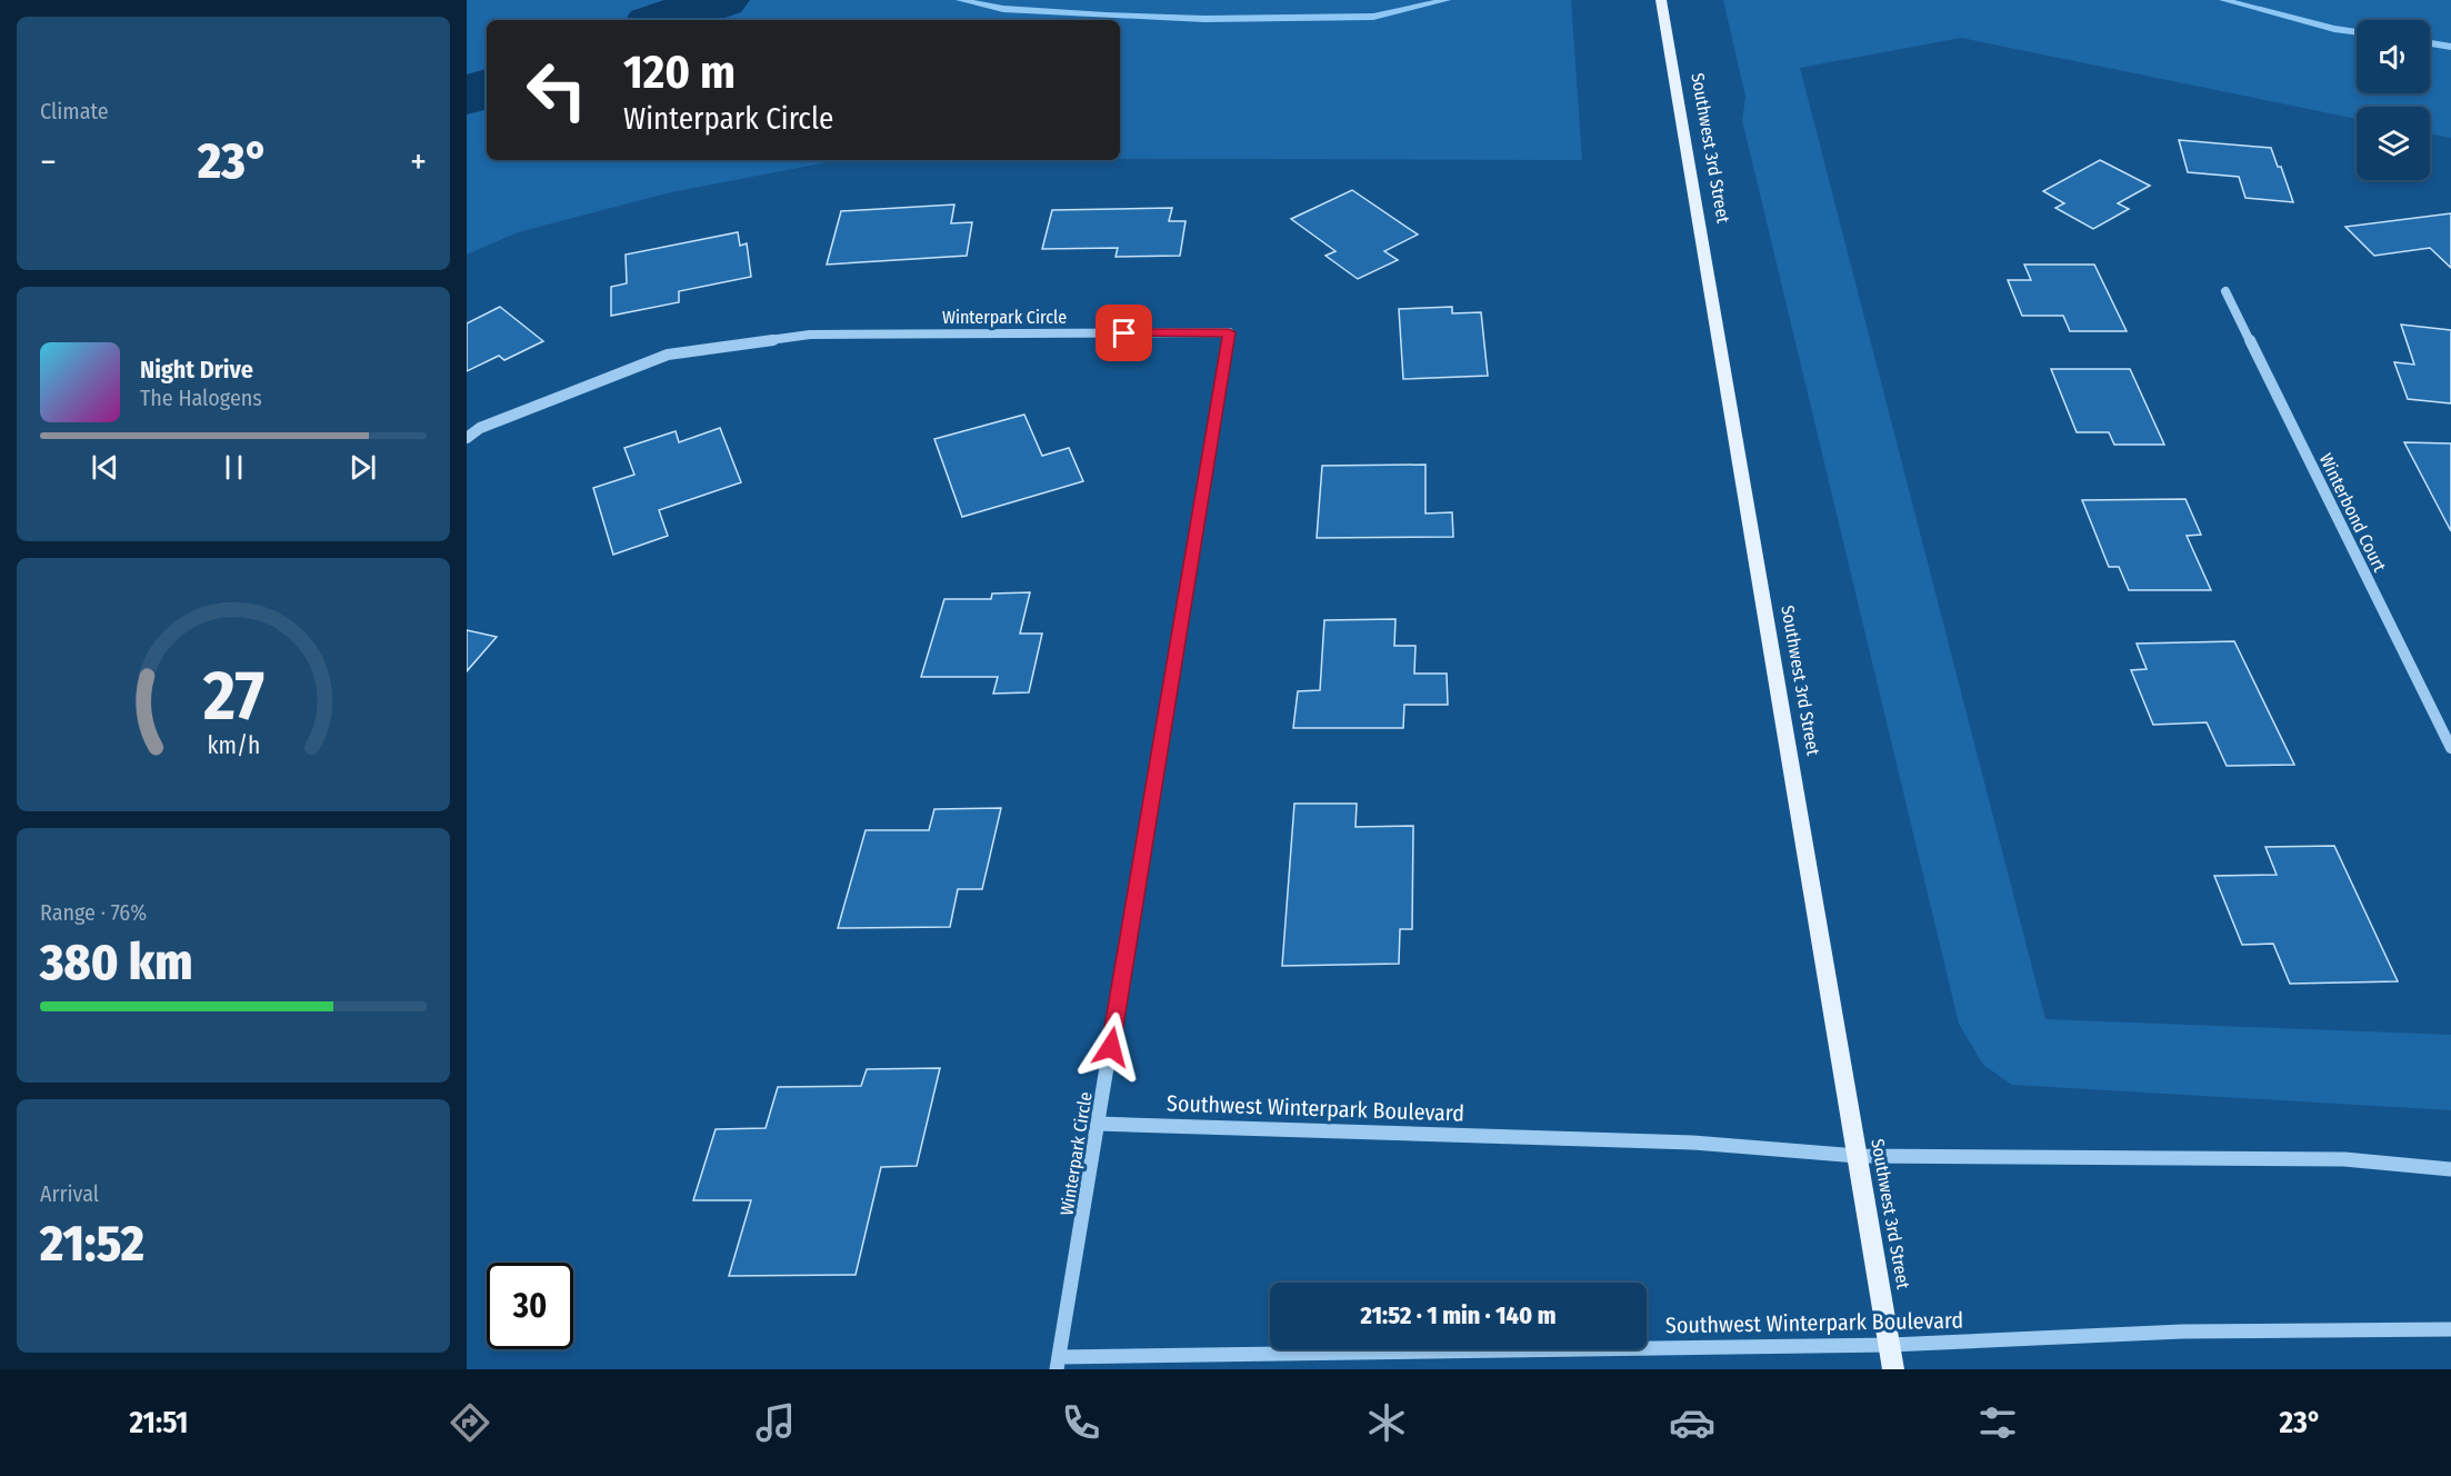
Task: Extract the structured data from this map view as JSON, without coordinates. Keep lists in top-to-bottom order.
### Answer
{
  "streets": {
    "main road": ["Southwest 3rd Street"],
    "street": ["Winterpark Circle", "Winterbond Court", "Southwest Winterpark Boulevard"]
  },
  "crossings": [
    ["Southwest 3rd Street", "Southwest Winterpark Boulevard"],
    ["Winterpark Circle", "Southwest Winterpark Boulevard"]
  ],
  "page": {
    "tile": [
      "Climate",
      ["Range · 76%", "380 km"],
      ["Arrival", "21:52"]
    ],
    "turn": ["120 m", "Winterpark Circle"],
    "heat": ["−", "23°", "+"],
    "song": ["Night Drive", "The Halogens"],
    "limit": "30",
    "trip": "21:52 · 1 min · 140 m",
    "tabs": ["21:51", "23°"],
    "gauge": ["27", "km/h"]
  }
}
